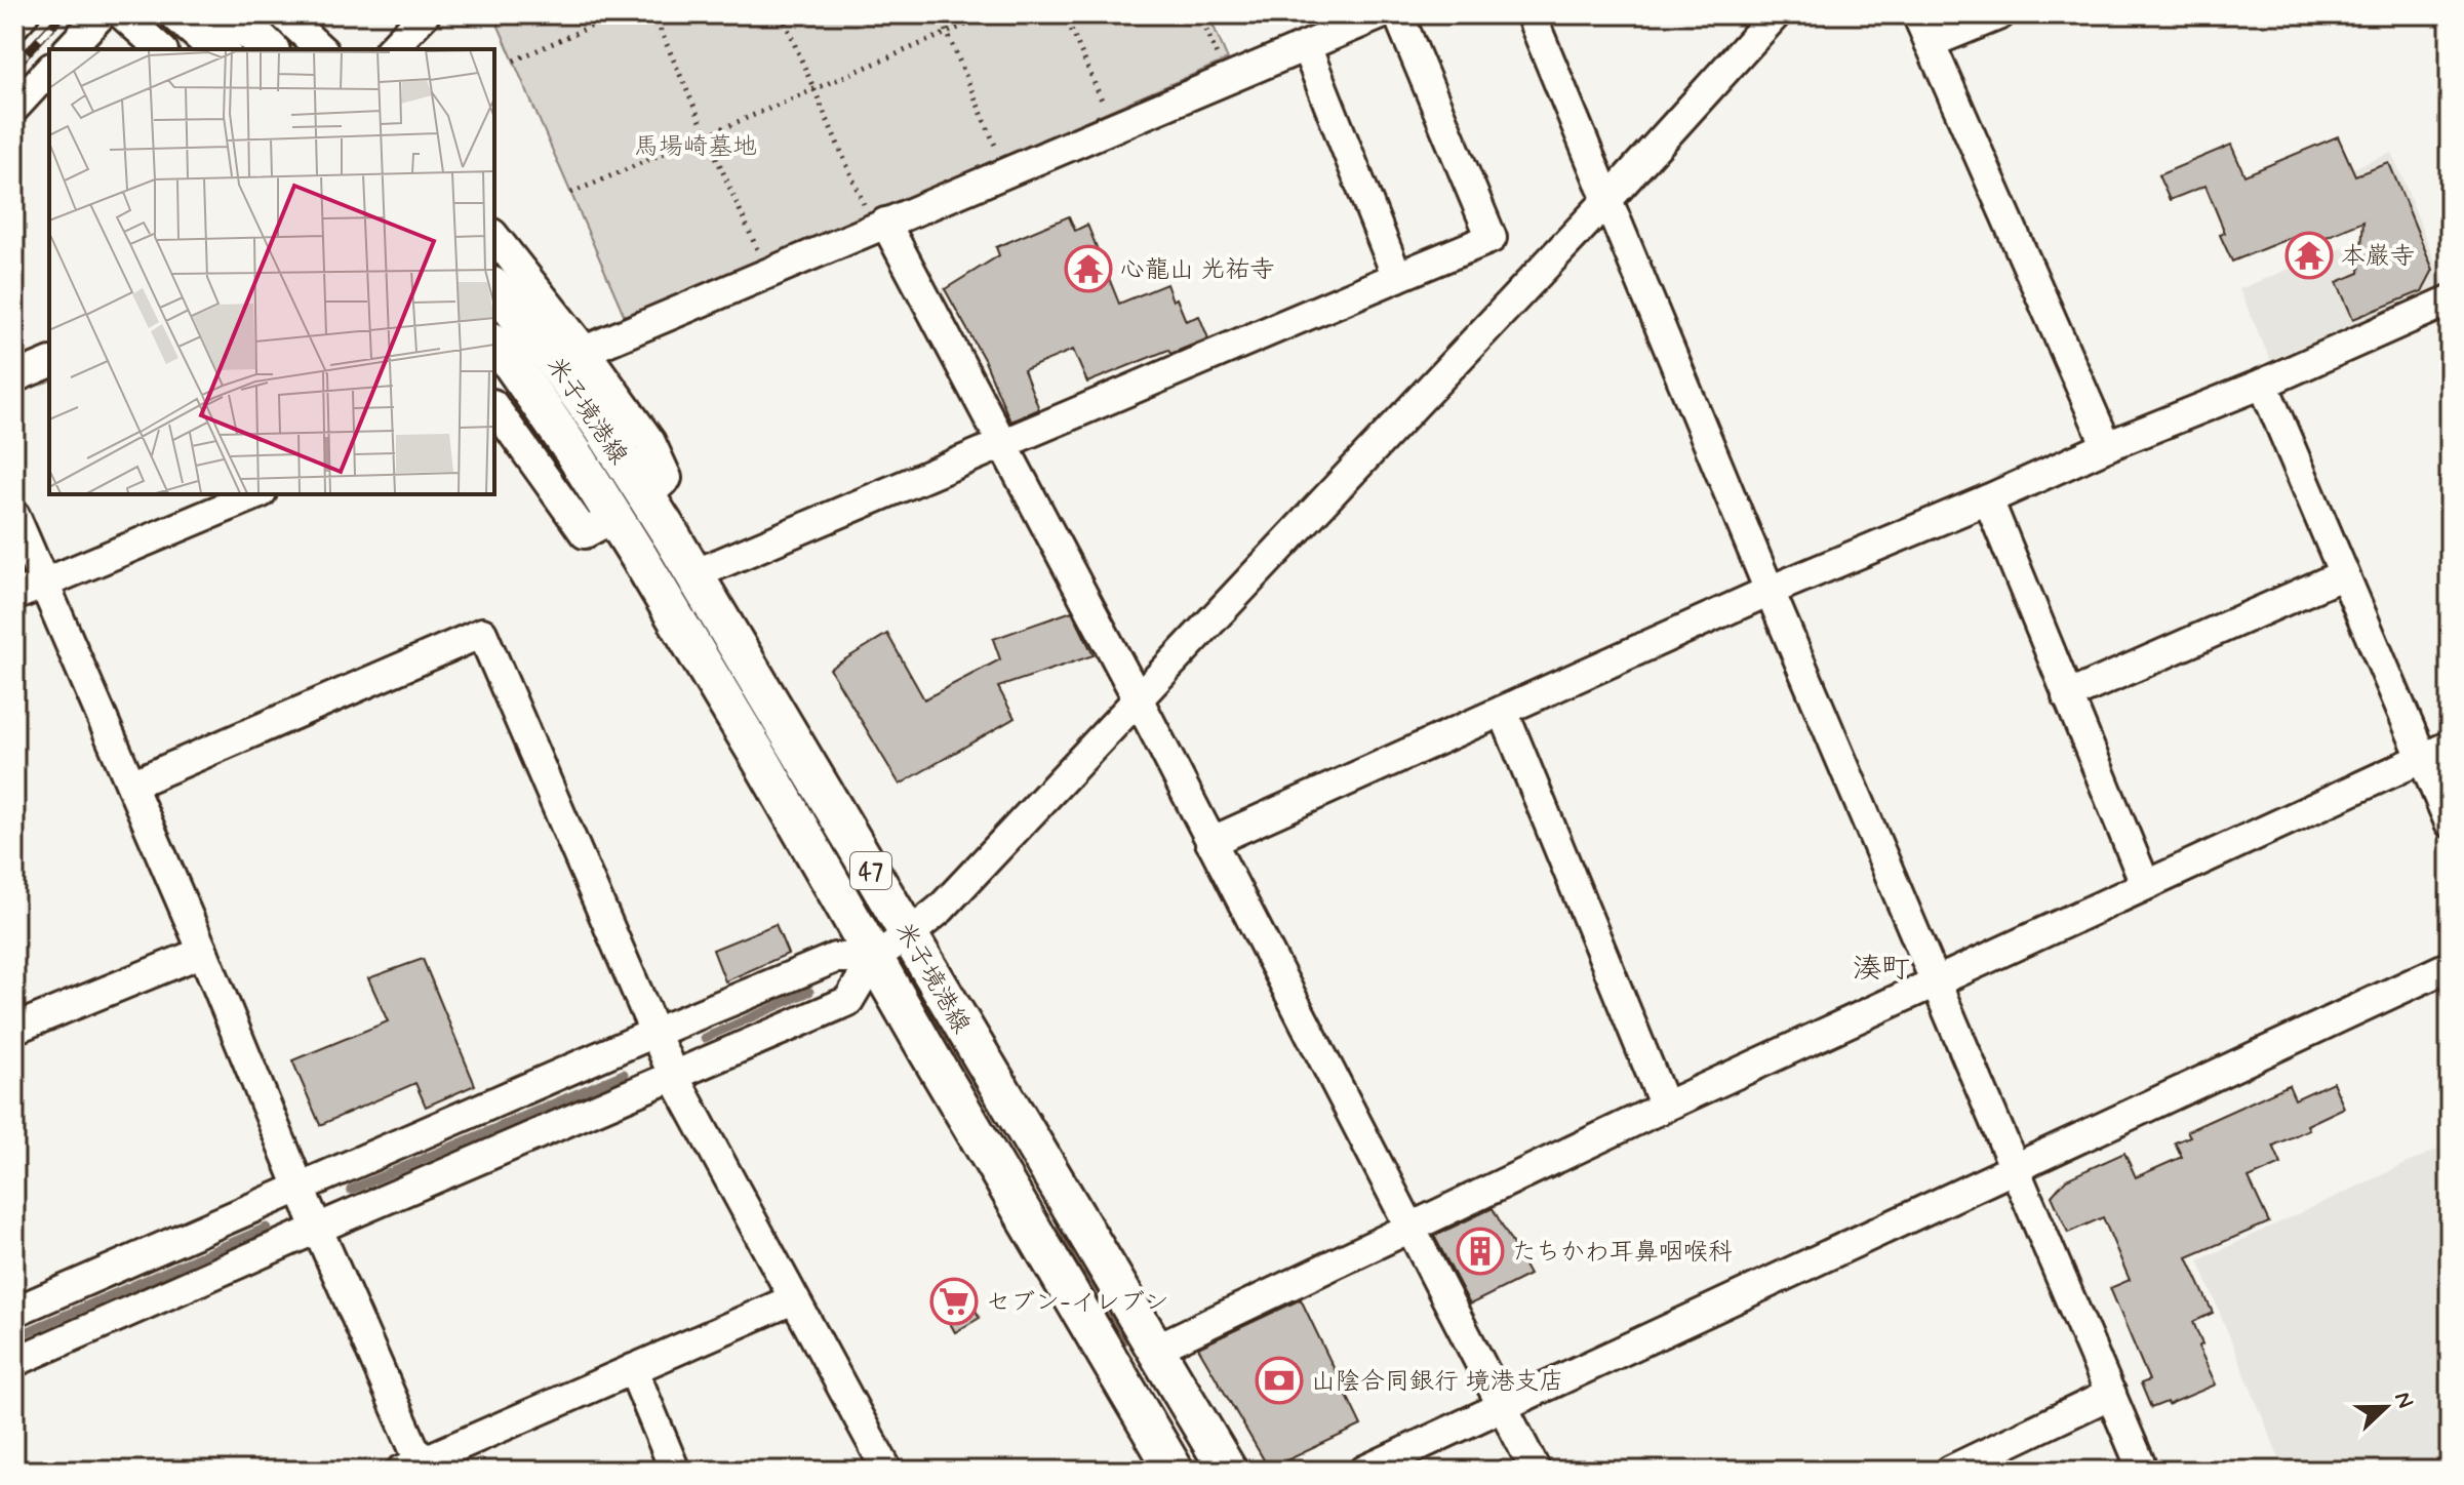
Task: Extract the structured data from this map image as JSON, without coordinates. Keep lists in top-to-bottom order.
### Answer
{
  "streets": {
    "main road": ["米子境港線", "47"]
  },
  "districts": ["湊町"],
  "parks": ["馬場崎墓地"],
  "places": {
    "temple": ["本巌寺", "心龍山 光祐寺"],
    "building": ["たちかわ耳鼻咽喉科"],
    "supermarket": ["セブン-イレブン"],
    "bank": ["山陰合同銀行 境港支店"]
  },
  "north": "right"
}
